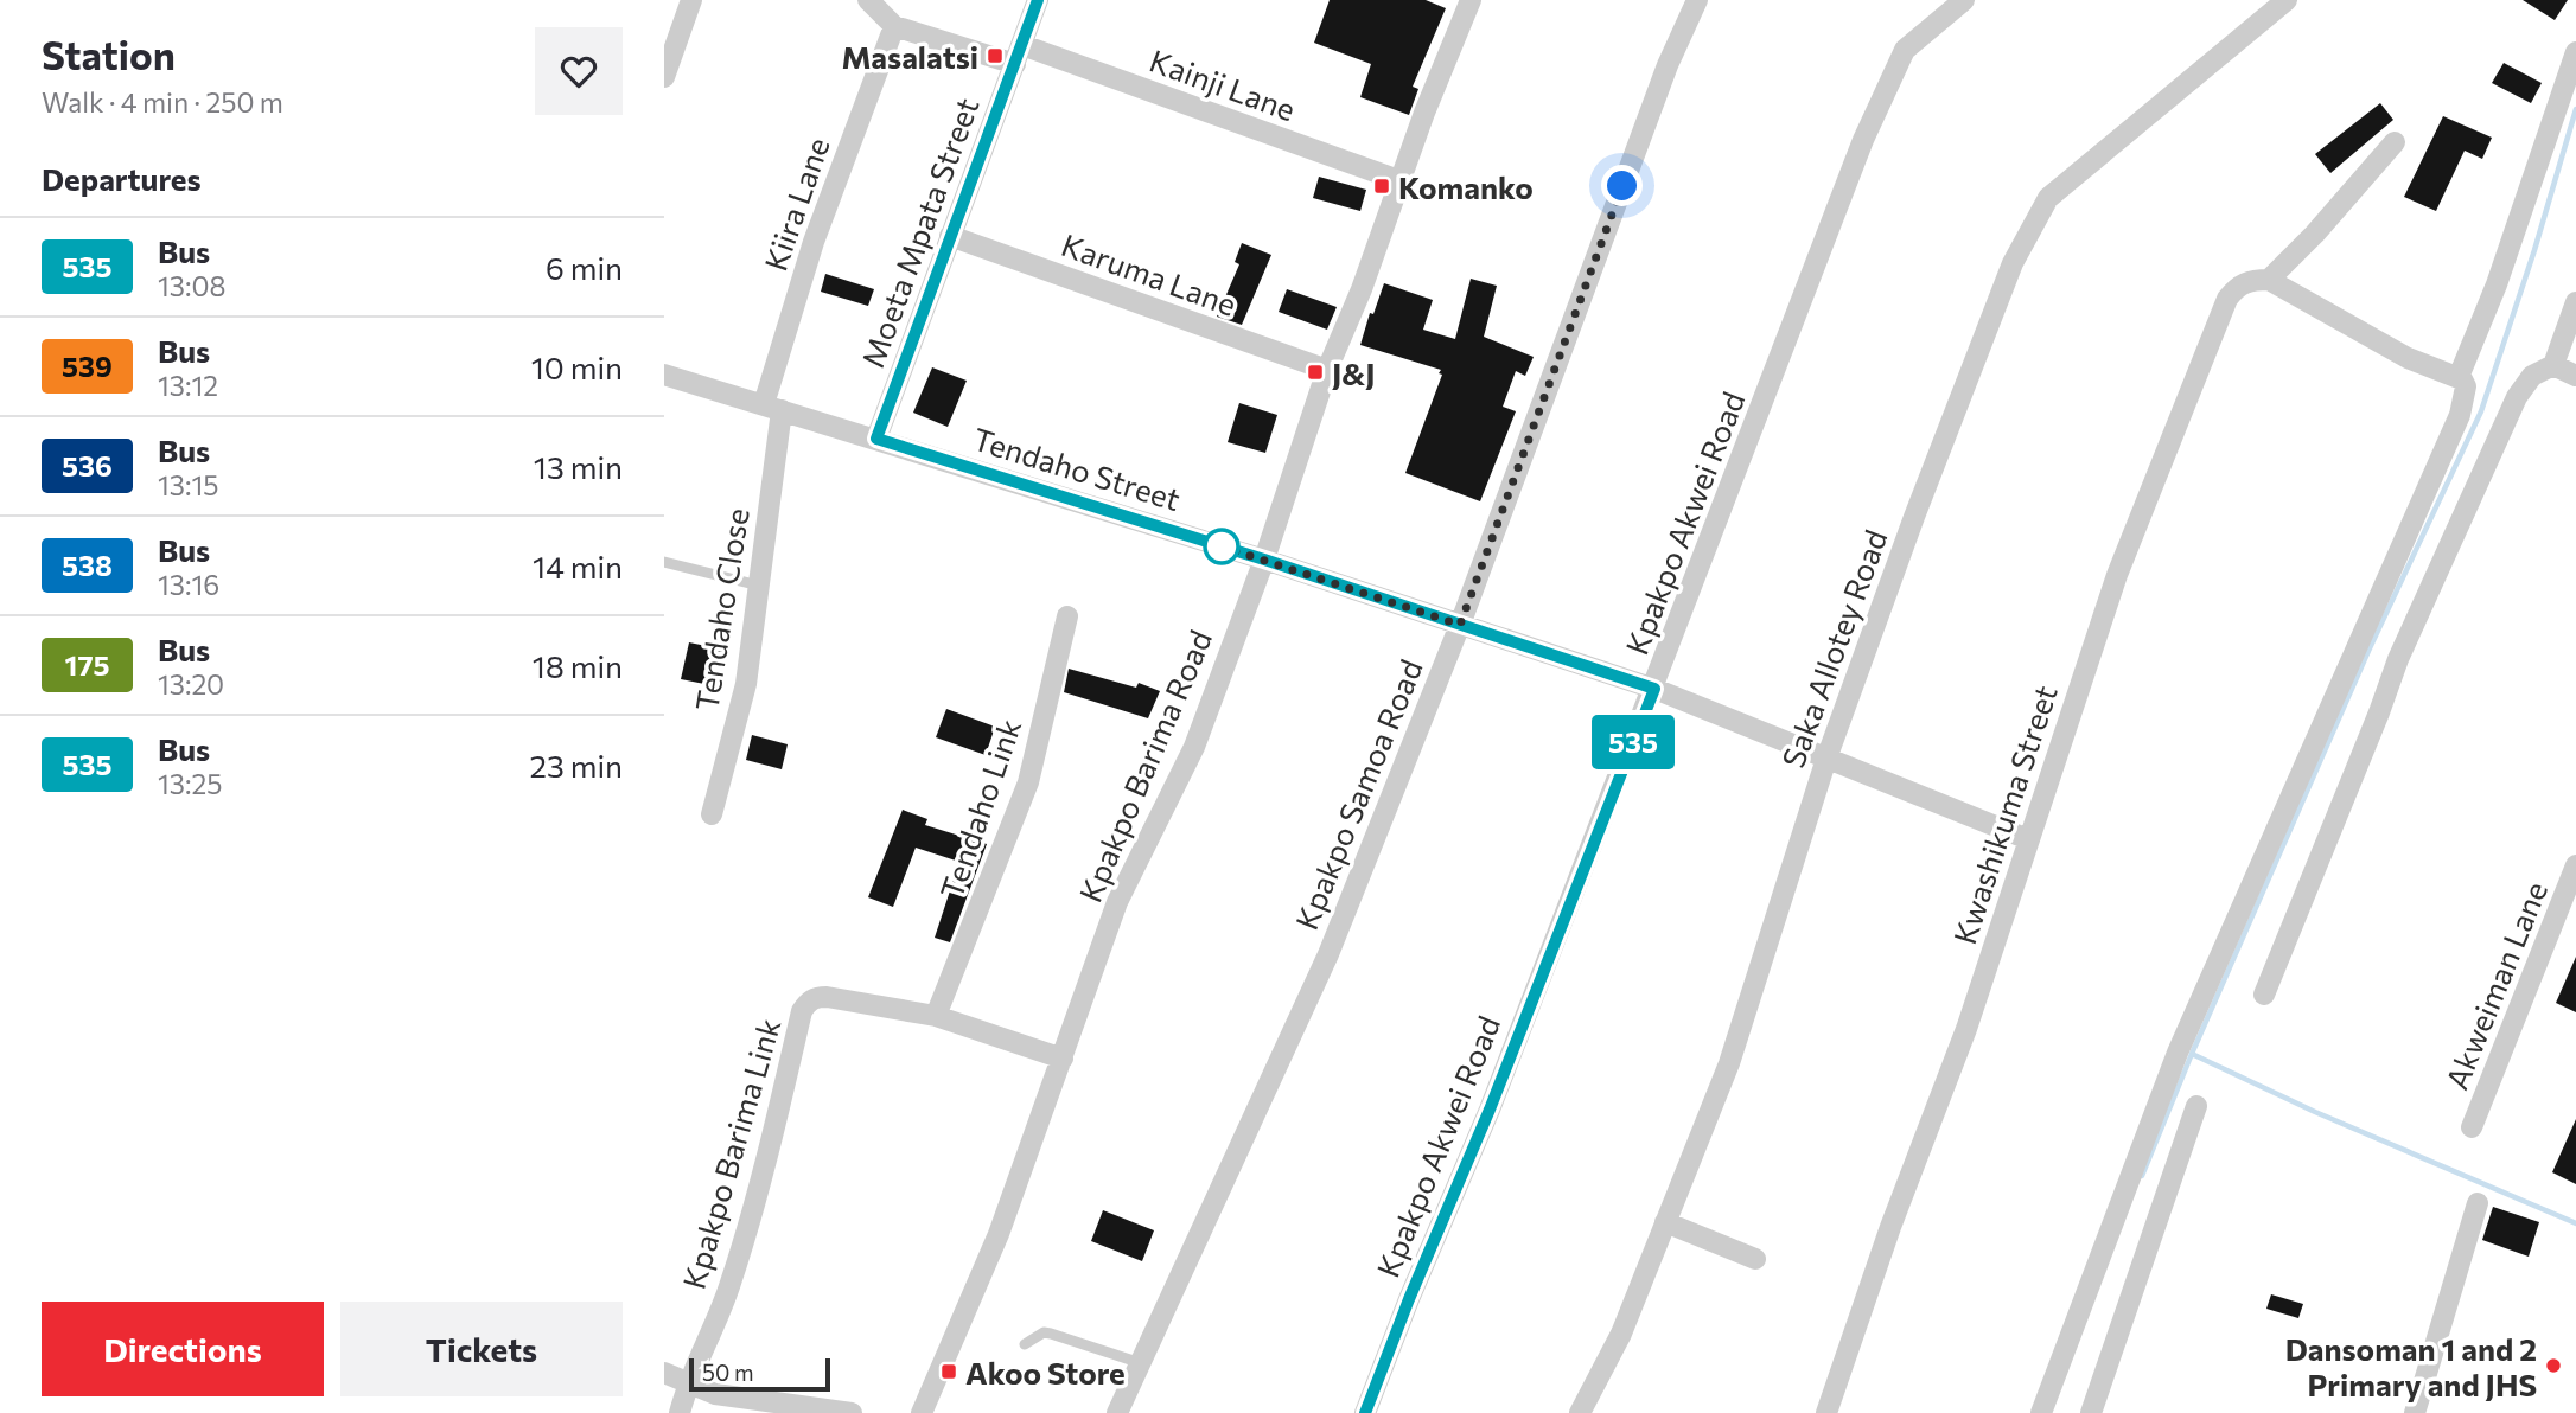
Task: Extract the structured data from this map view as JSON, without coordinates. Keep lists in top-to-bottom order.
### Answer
{
  "streets": {
    "street": [
      "Kainji Lane",
      "Kiira Lane",
      "Moeta Mpata Street",
      "Karuma Lane",
      "Tendaho Street",
      "Kpakpo Akwei Road",
      "Tendaho Close",
      "Saka Allotey Road",
      "Kpakpo Barima Road",
      "Kpakpo Samoa Road",
      "Tendaho Link",
      "Kwashikuma Street",
      "Akweiman Lane",
      "Kpakpo Barima Link"
    ]
  },
  "crossings": [
    ["Kainji Lane", "Kiira Lane"],
    ["Kainji Lane", "Moeta Mpata Street"],
    ["Kainji Lane", "Kpakpo Barima Road"],
    ["Kiira Lane", "Tendaho Street"],
    ["Kiira Lane", "Tendaho Close"],
    ["Moeta Mpata Street", "Karuma Lane"],
    ["Moeta Mpata Street", "Tendaho Street"],
    ["Karuma Lane", "Kpakpo Barima Road"],
    ["Tendaho Street", "Kpakpo Akwei Road"],
    ["Tendaho Street", "Tendaho Close"],
    ["Tendaho Street", "Saka Allotey Road"],
    ["Tendaho Street", "Kpakpo Barima Road"],
    ["Tendaho Street", "Kpakpo Samoa Road"],
    ["Tendaho Street", "Kwashikuma Street"],
    ["Kpakpo Barima Road", "Kpakpo Barima Link"],
    ["Tendaho Link", "Kpakpo Barima Link"]
  ],
  "places": {
    "transit": [
      "Masalatsi",
      "Komanko",
      "J&J",
      "Akoo Store"
    ],
    "other": ["Dansoman 1 and 2 Primary and JHS"]
  },
  "lines": ["bus line 535"],
  "scale_bar": "50 m",
  "page": {
    "heading": [
      ["Station", "Walk · 4 min · 250 m"],
      "Departures"
    ],
    "on_map": "535",
    "list": [
      {
        "mark": "535",
        "name": "Bus",
        "note": "13:08",
        "value": "6 min"
      },
      {
        "mark": "539",
        "name": "Bus",
        "note": "13:12",
        "value": "10 min"
      },
      {
        "mark": "536",
        "name": "Bus",
        "note": "13:15",
        "value": "13 min"
      },
      {
        "mark": "538",
        "name": "Bus",
        "note": "13:16",
        "value": "14 min"
      },
      {
        "mark": "175",
        "name": "Bus",
        "note": "13:20",
        "value": "18 min"
      },
      {
        "mark": "535",
        "name": "Bus",
        "note": "13:25",
        "value": "23 min"
      }
    ],
    "buttons": ["Directions", "Tickets"],
    "scale": "50 m"
  }
}
